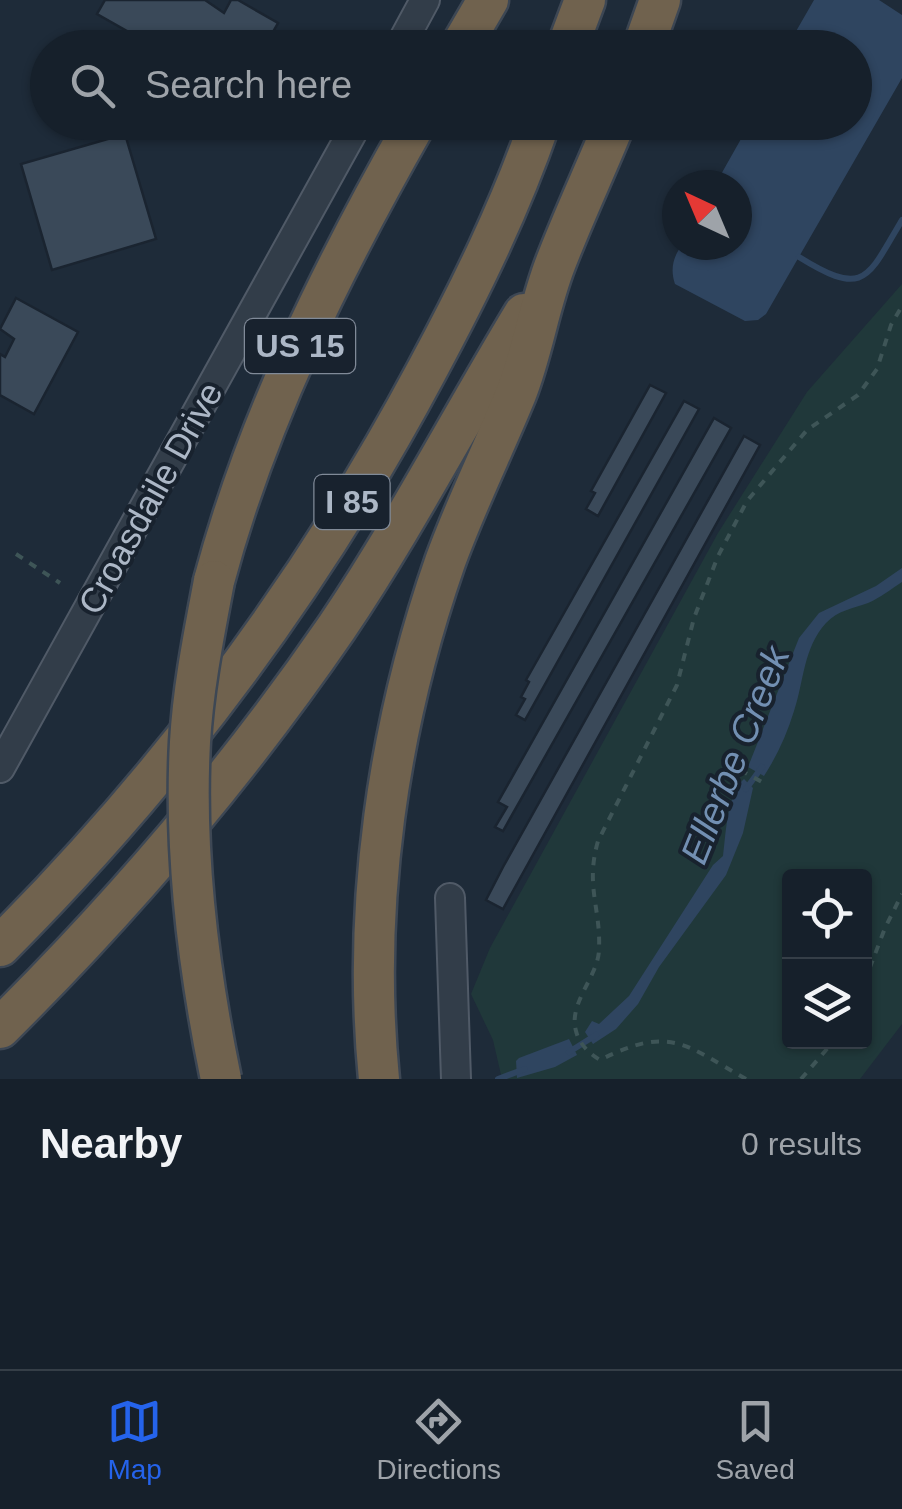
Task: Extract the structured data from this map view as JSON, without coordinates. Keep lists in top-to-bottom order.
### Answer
{
  "streets": {
    "highway": ["US 15", "I 85"],
    "street": ["Croasdaile Drive"]
  },
  "water": ["Ellerbe Creek"],
  "north": "top left",
  "page": {
    "search": "Search here",
    "heading": ["Nearby", "0 results"],
    "nav": ["Map", "Directions", "Saved"]
  }
}
